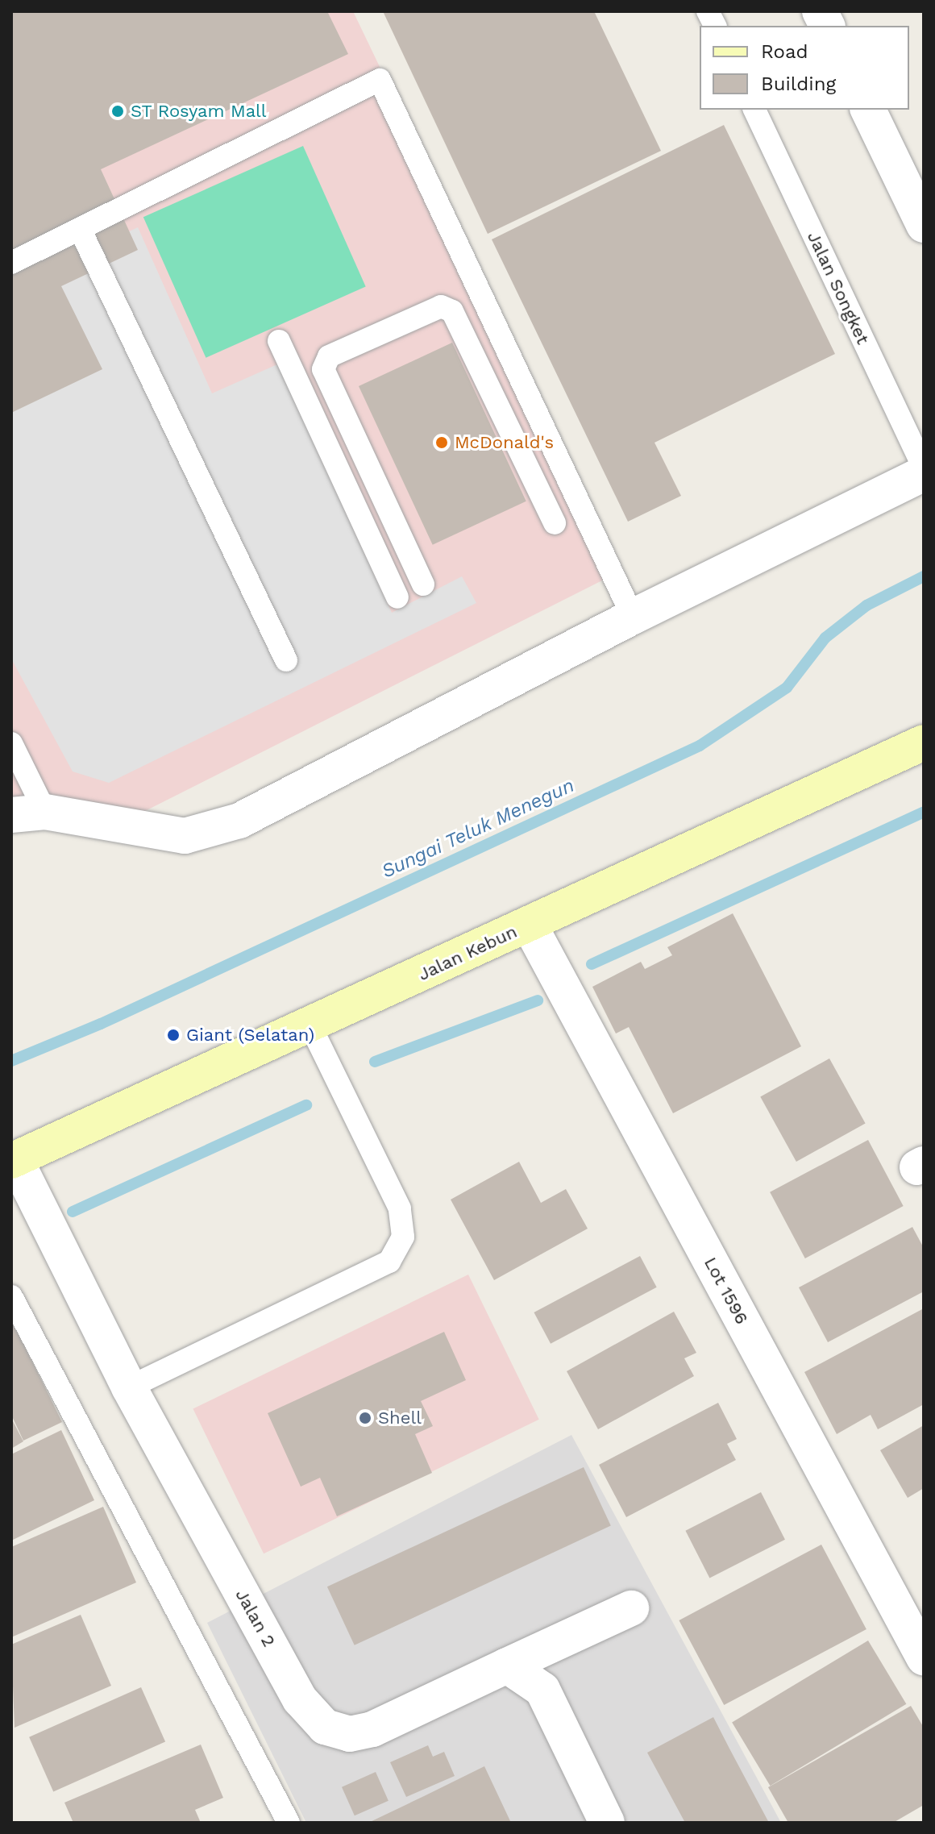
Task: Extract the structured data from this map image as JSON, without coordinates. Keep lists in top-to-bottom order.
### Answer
{
  "streets": {
    "main road": ["Jalan Kebun"],
    "street": ["Lot 1596", "Jalan 2"],
    "lane": ["Jalan Songket"]
  },
  "crossings": [
    ["Jalan Kebun", "Lot 1596"],
    ["Jalan Kebun", "Jalan 2"]
  ],
  "water": ["Sungai Teluk Menegun"],
  "places": [
    "ST Rosyam Mall",
    "McDonald's",
    "Giant (Selatan)",
    "Shell"
  ],
  "legend": ["Road", "Building"]
}
